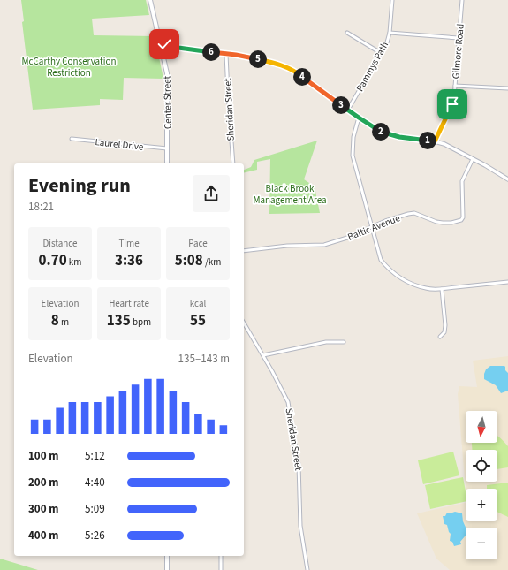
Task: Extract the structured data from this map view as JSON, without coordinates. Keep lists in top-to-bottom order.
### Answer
{
  "streets": {
    "main road": ["Center Street"],
    "street": [
      "Gilmore Road",
      "Pammys Path",
      "Sheridan Street",
      "Laurel Drive",
      "Baltic Avenue"
    ]
  },
  "crossings": [
    ["Center Street", "Laurel Drive"]
  ],
  "parks": ["McCarthy Conservation Restriction", "Black Brook Management Area"],
  "north": "bottom",
  "page": {
    "pins": [
      "6",
      "5",
      "4",
      "3",
      "2",
      "1"
    ],
    "heading": ["Evening run", "18:21"],
    "stats": [
      ["Distance", "0.70 km"],
      ["Time", "3:36"],
      ["Pace", "5:08 /km"],
      ["Elevation", "8 m"],
      ["Heart rate", "135 bpm"],
      ["kcal", "55"]
    ],
    "chart": ["Elevation", "135–143 m"],
    "map_buttons": ["+", "−"],
    "list": [
      {
        "name": "100 m",
        "note": "5:12"
      },
      {
        "name": "200 m",
        "note": "4:40"
      },
      {
        "name": "300 m",
        "note": "5:09"
      },
      {
        "name": "400 m",
        "note": "5:26"
      }
    ]
  }
}
